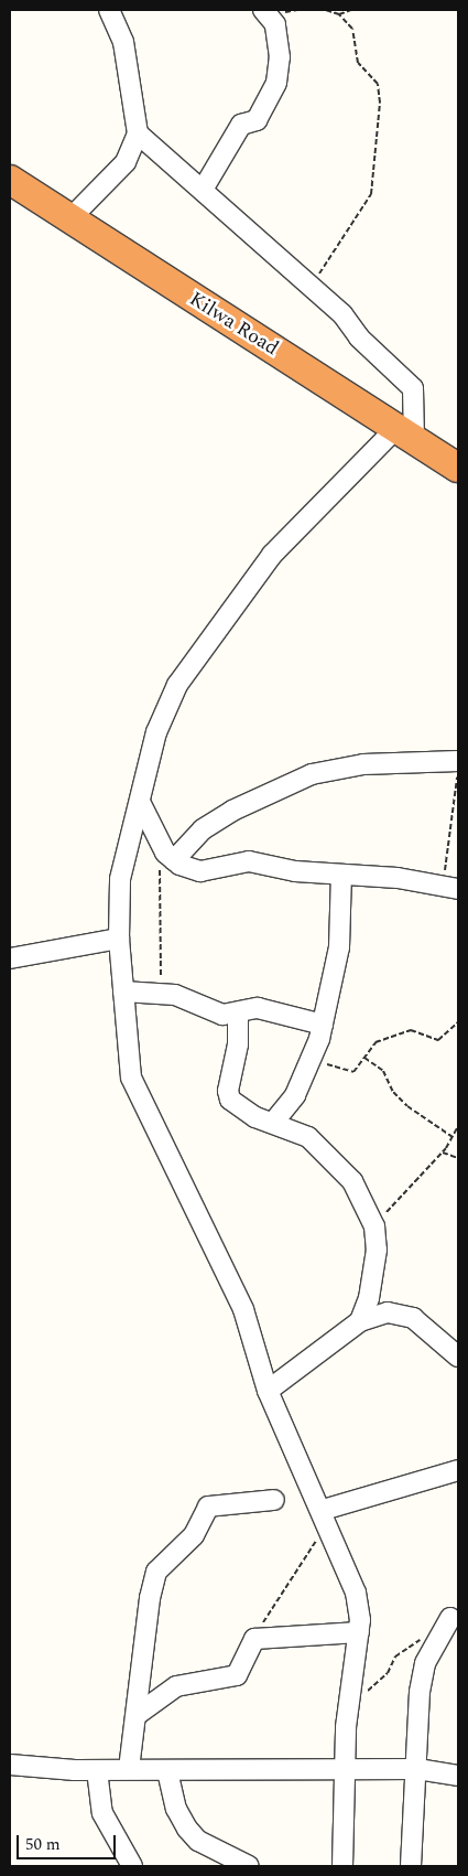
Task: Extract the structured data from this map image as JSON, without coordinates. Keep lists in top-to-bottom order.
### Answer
{
  "streets": {
    "highway": ["Kilwa Road"]
  },
  "scale_bar": "50 m"
}
